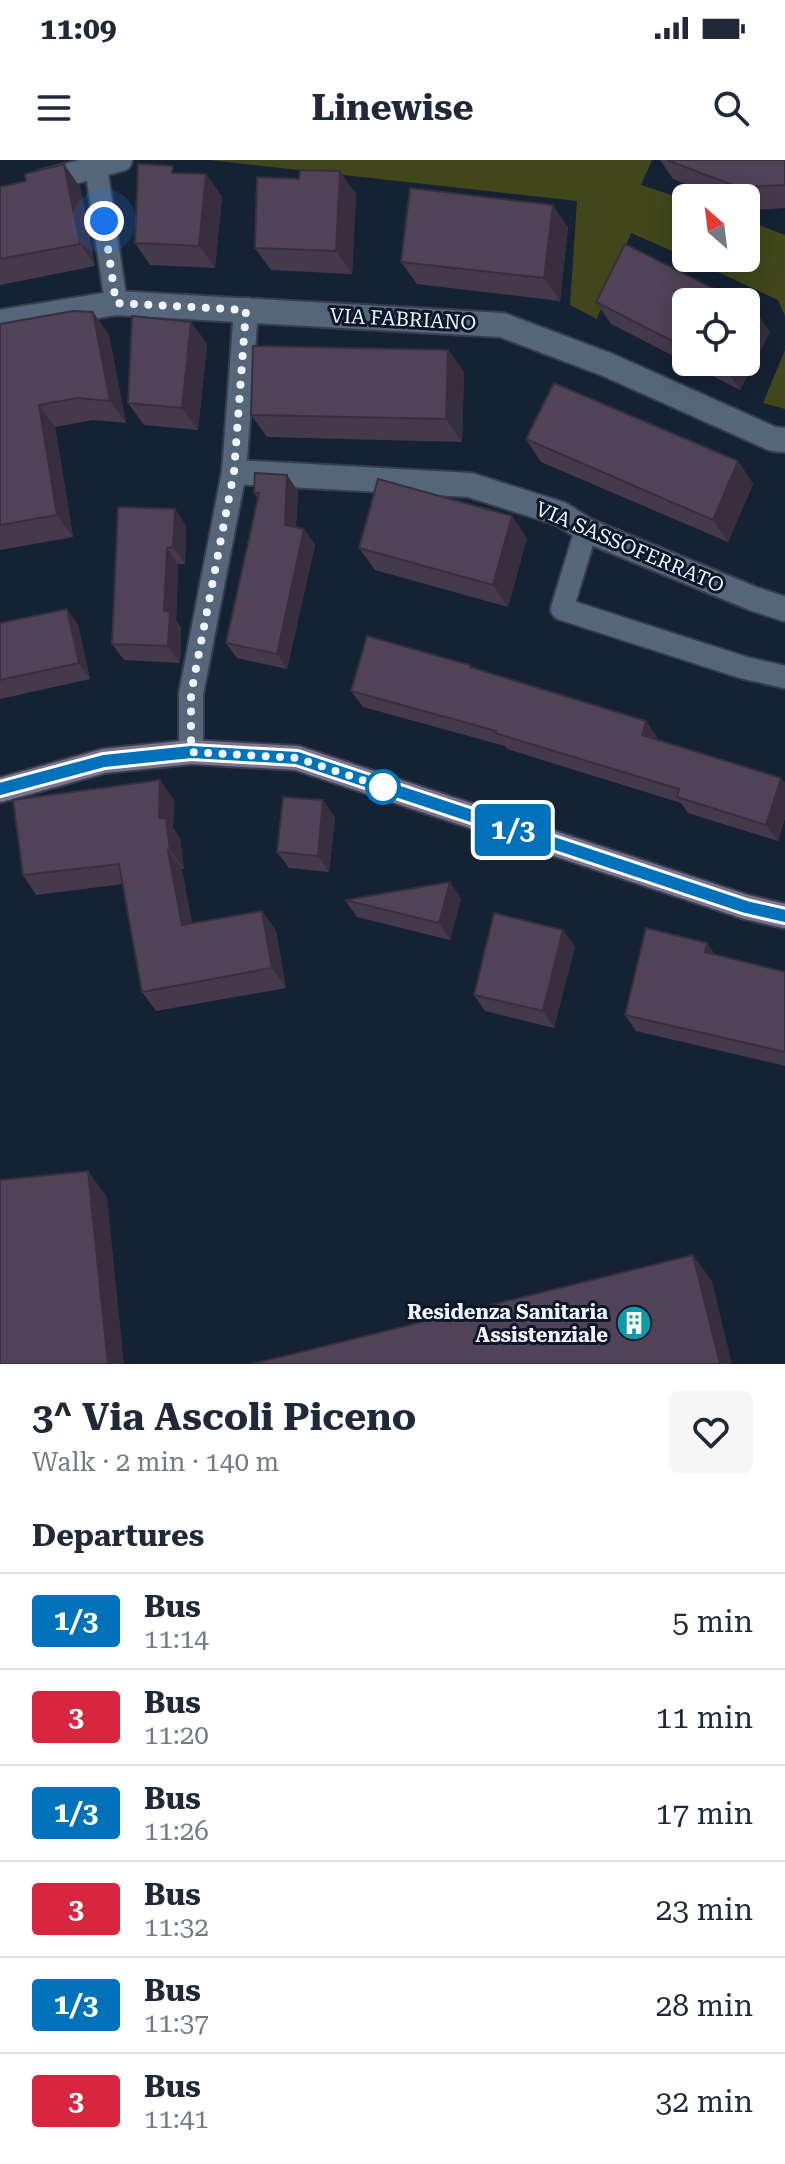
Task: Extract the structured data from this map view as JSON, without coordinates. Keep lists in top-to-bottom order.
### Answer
{
  "streets": {
    "street": ["VIA FABRIANO", "VIA SASSOFERRATO"]
  },
  "places": {
    "building": ["Residenza Sanitaria Assistenziale"]
  },
  "lines": ["bus line 1/3"],
  "north": "top left",
  "page": {
    "status": "11:09",
    "header": "Linewise",
    "on_map": "1/3",
    "heading": [
      ["3^ Via Ascoli Piceno", "Walk · 2 min · 140 m"],
      "Departures"
    ],
    "list": [
      {
        "mark": "1/3",
        "name": "Bus",
        "note": "11:14",
        "value": "5 min"
      },
      {
        "mark": "3",
        "name": "Bus",
        "note": "11:20",
        "value": "11 min"
      },
      {
        "mark": "1/3",
        "name": "Bus",
        "note": "11:26",
        "value": "17 min"
      },
      {
        "mark": "3",
        "name": "Bus",
        "note": "11:32",
        "value": "23 min"
      },
      {
        "mark": "1/3",
        "name": "Bus",
        "note": "11:37",
        "value": "28 min"
      },
      {
        "mark": "3",
        "name": "Bus",
        "note": "11:41",
        "value": "32 min"
      }
    ]
  }
}
